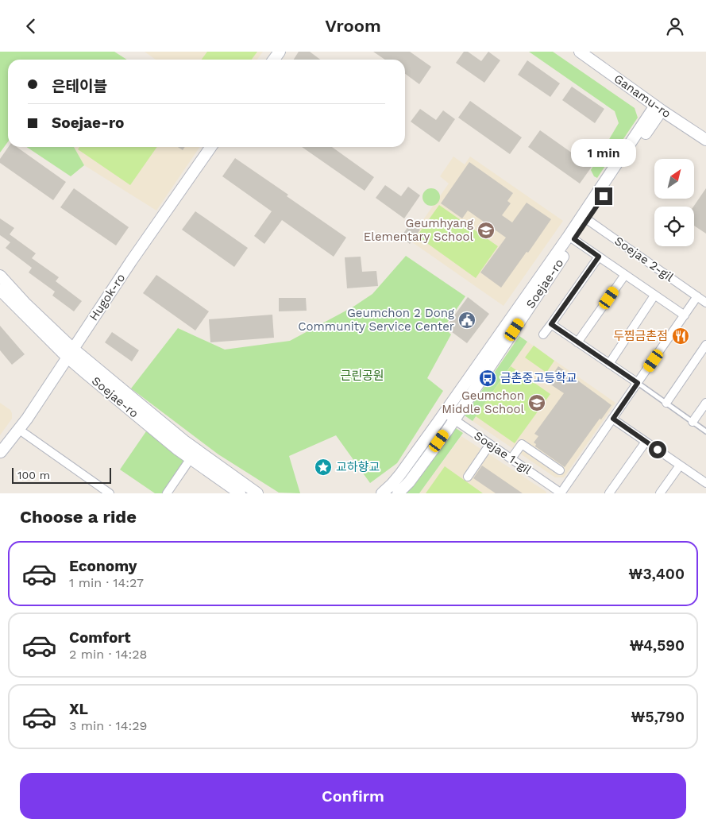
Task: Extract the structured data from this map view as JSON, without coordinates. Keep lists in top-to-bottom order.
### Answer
{
  "streets": {
    "street": [
      "Ganamu-ro",
      "Soejae 2-gil",
      "Soejae-ro",
      "Hugok-ro",
      "Soejae 1-gil"
    ]
  },
  "crossings": [
    ["Soejae 2-gil", "Soejae 1-gil"],
    ["Soejae-ro", "Hugok-ro"],
    ["Soejae-ro", "Soejae 1-gil"]
  ],
  "parks": ["근린공원"],
  "places": {
    "school or university": ["Geumhyang Elementary School", "Geumchon Middle School"],
    "public building": ["Geumchon 2 Dong Community Service Center"],
    "restaurant": ["두찜금촌점"],
    "bus stop": ["금촌중고등학교"],
    "place": ["교하향교"]
  },
  "scale_bar": "100 m",
  "north": "top right",
  "page": {
    "header": "Vroom",
    "banner": ["은테이블", "Soejae-ro"],
    "bubble": "1 min",
    "scale": "100 m",
    "heading": "Choose a ride",
    "list": [
      {
        "name": "Economy",
        "note": "1 min · 14:27",
        "value": "₩3,400"
      },
      {
        "name": "Comfort",
        "note": "2 min · 14:28",
        "value": "₩4,590"
      },
      {
        "name": "XL",
        "note": "3 min · 14:29",
        "value": "₩5,790"
      }
    ],
    "buttons": "Confirm"
  }
}
